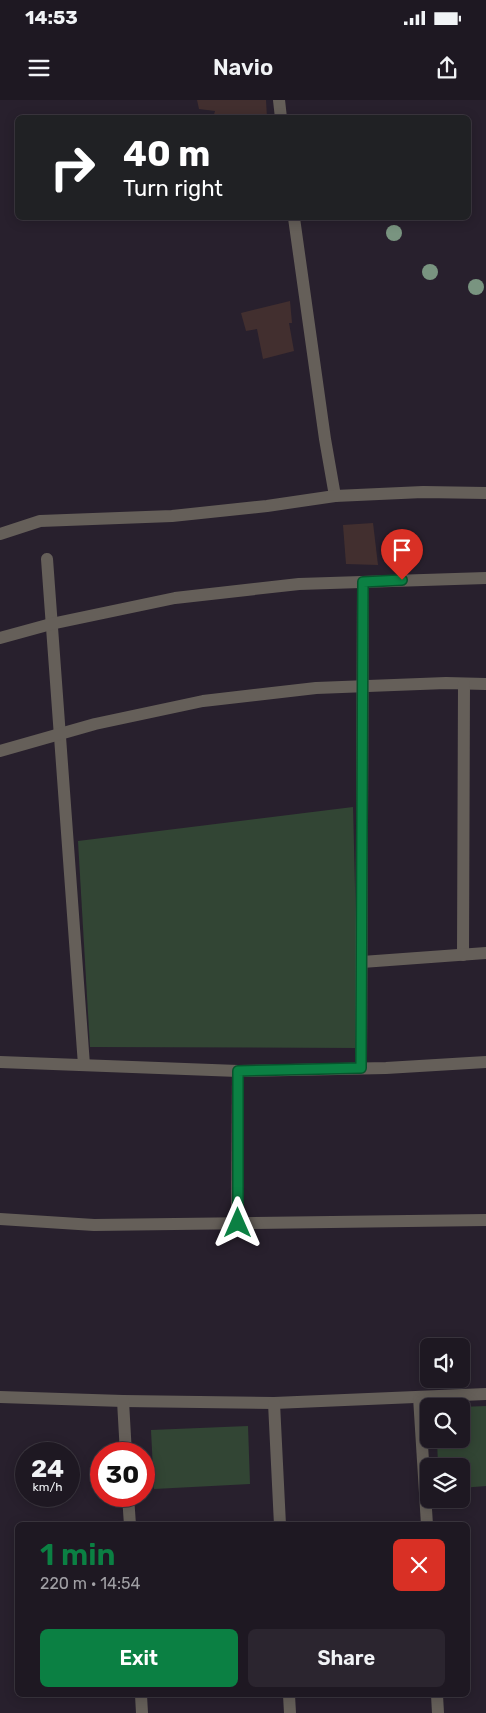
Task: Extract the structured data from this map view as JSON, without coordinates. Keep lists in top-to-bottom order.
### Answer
{
  "page": {
    "status": "14:53",
    "header": "Navio",
    "turn": ["40 m", "Turn right"],
    "speed": "24 km/h",
    "limit": "30",
    "heading": ["1 min", "220 m · 14:54"],
    "buttons": ["Exit", "Share"]
  }
}
